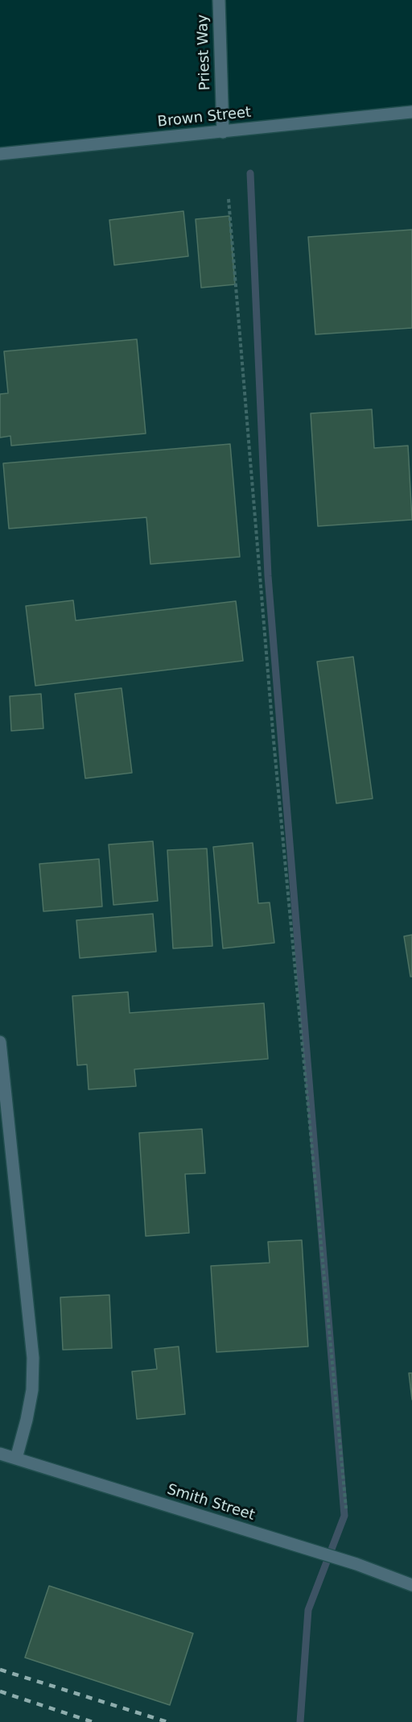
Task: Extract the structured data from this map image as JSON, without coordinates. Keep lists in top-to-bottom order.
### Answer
{
  "streets": {
    "street": ["Priest Way", "Brown Street", "Smith Street"]
  },
  "crossings": [
    ["Priest Way", "Brown Street"]
  ]
}
